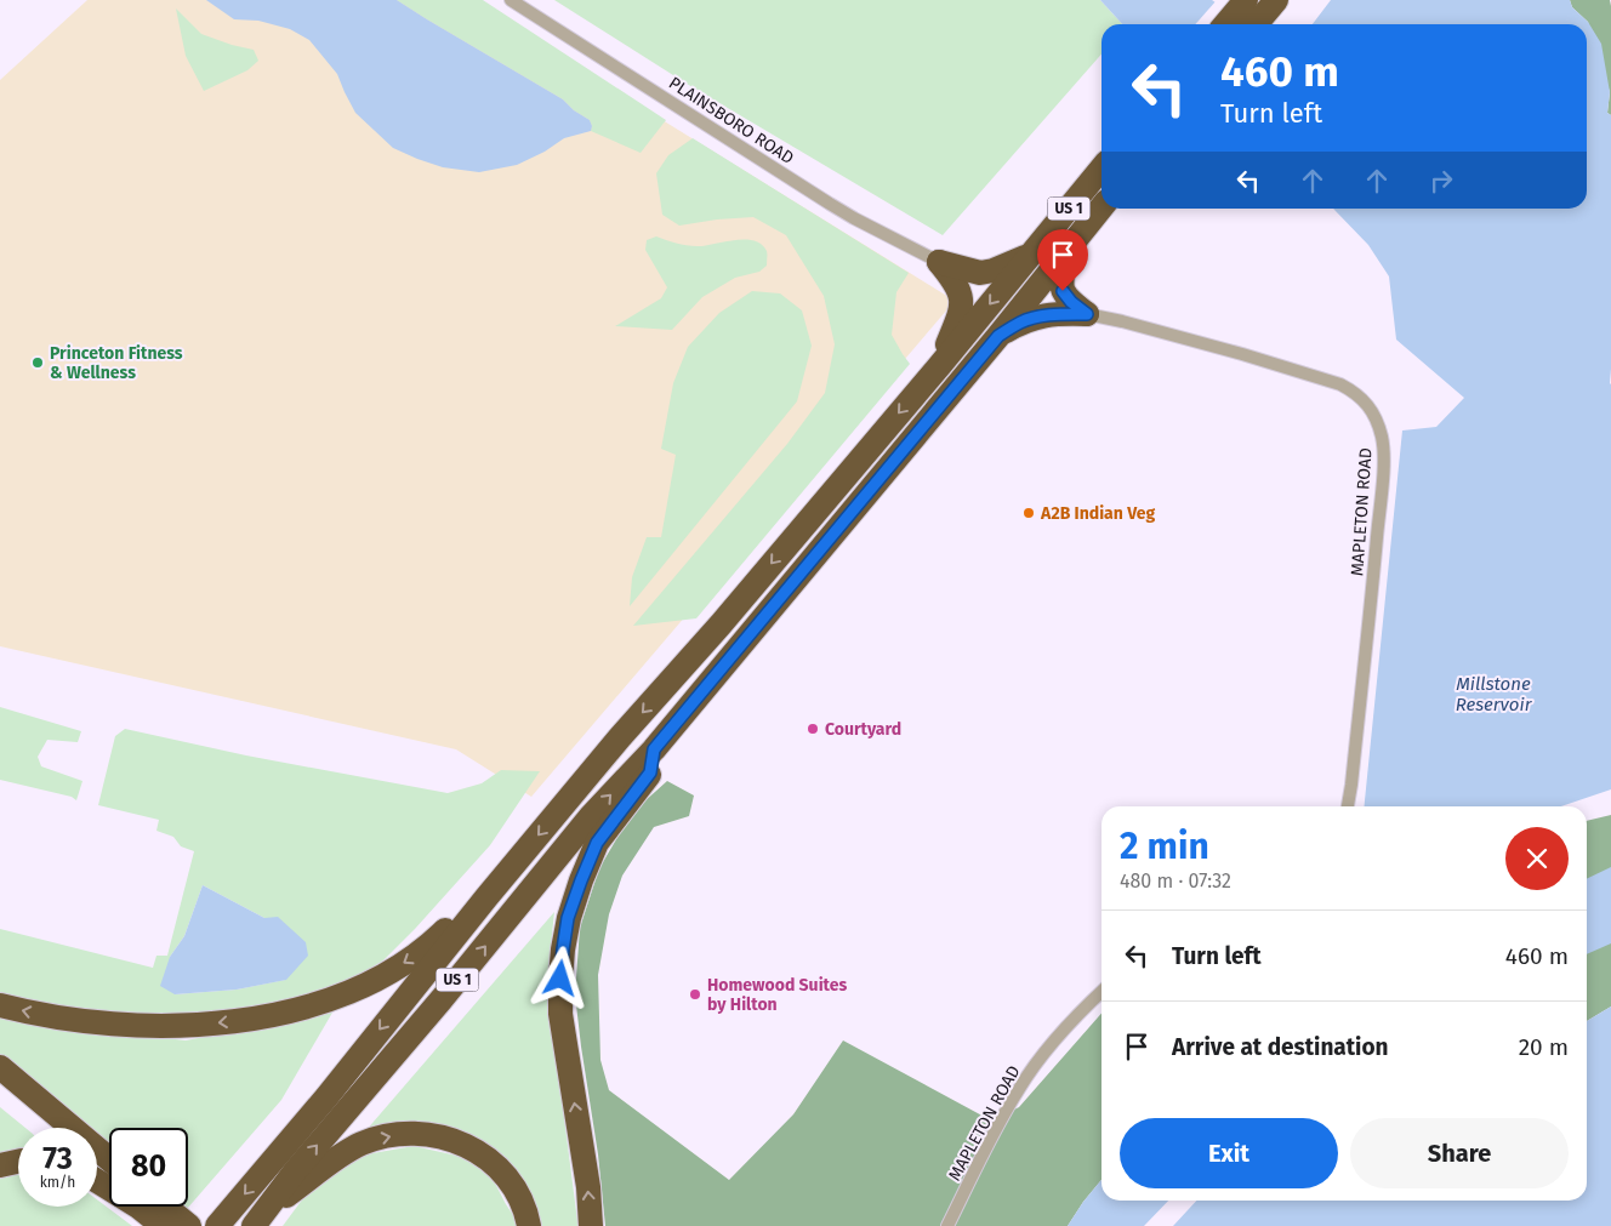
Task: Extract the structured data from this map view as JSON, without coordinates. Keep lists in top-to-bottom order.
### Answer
{
  "streets": {
    "highway": ["US 1"],
    "street": ["PLAINSBORO ROAD", "MAPLETON ROAD"]
  },
  "water": ["Millstone Reservoir"],
  "places": [
    "Princeton Fitness & Wellness",
    "A2B Indian Veg",
    "Courtyard",
    "Homewood Suites by Hilton"
  ],
  "page": {
    "turn": ["460 m", "Turn left"],
    "heading": ["2 min", "480 m · 07:32"],
    "list": [
      {
        "name": "Turn left",
        "value": "460 m"
      },
      {
        "name": "Arrive at destination",
        "value": "20 m"
      }
    ],
    "buttons": ["Exit", "Share"],
    "speed": "73 km/h",
    "limit": "80"
  }
}
